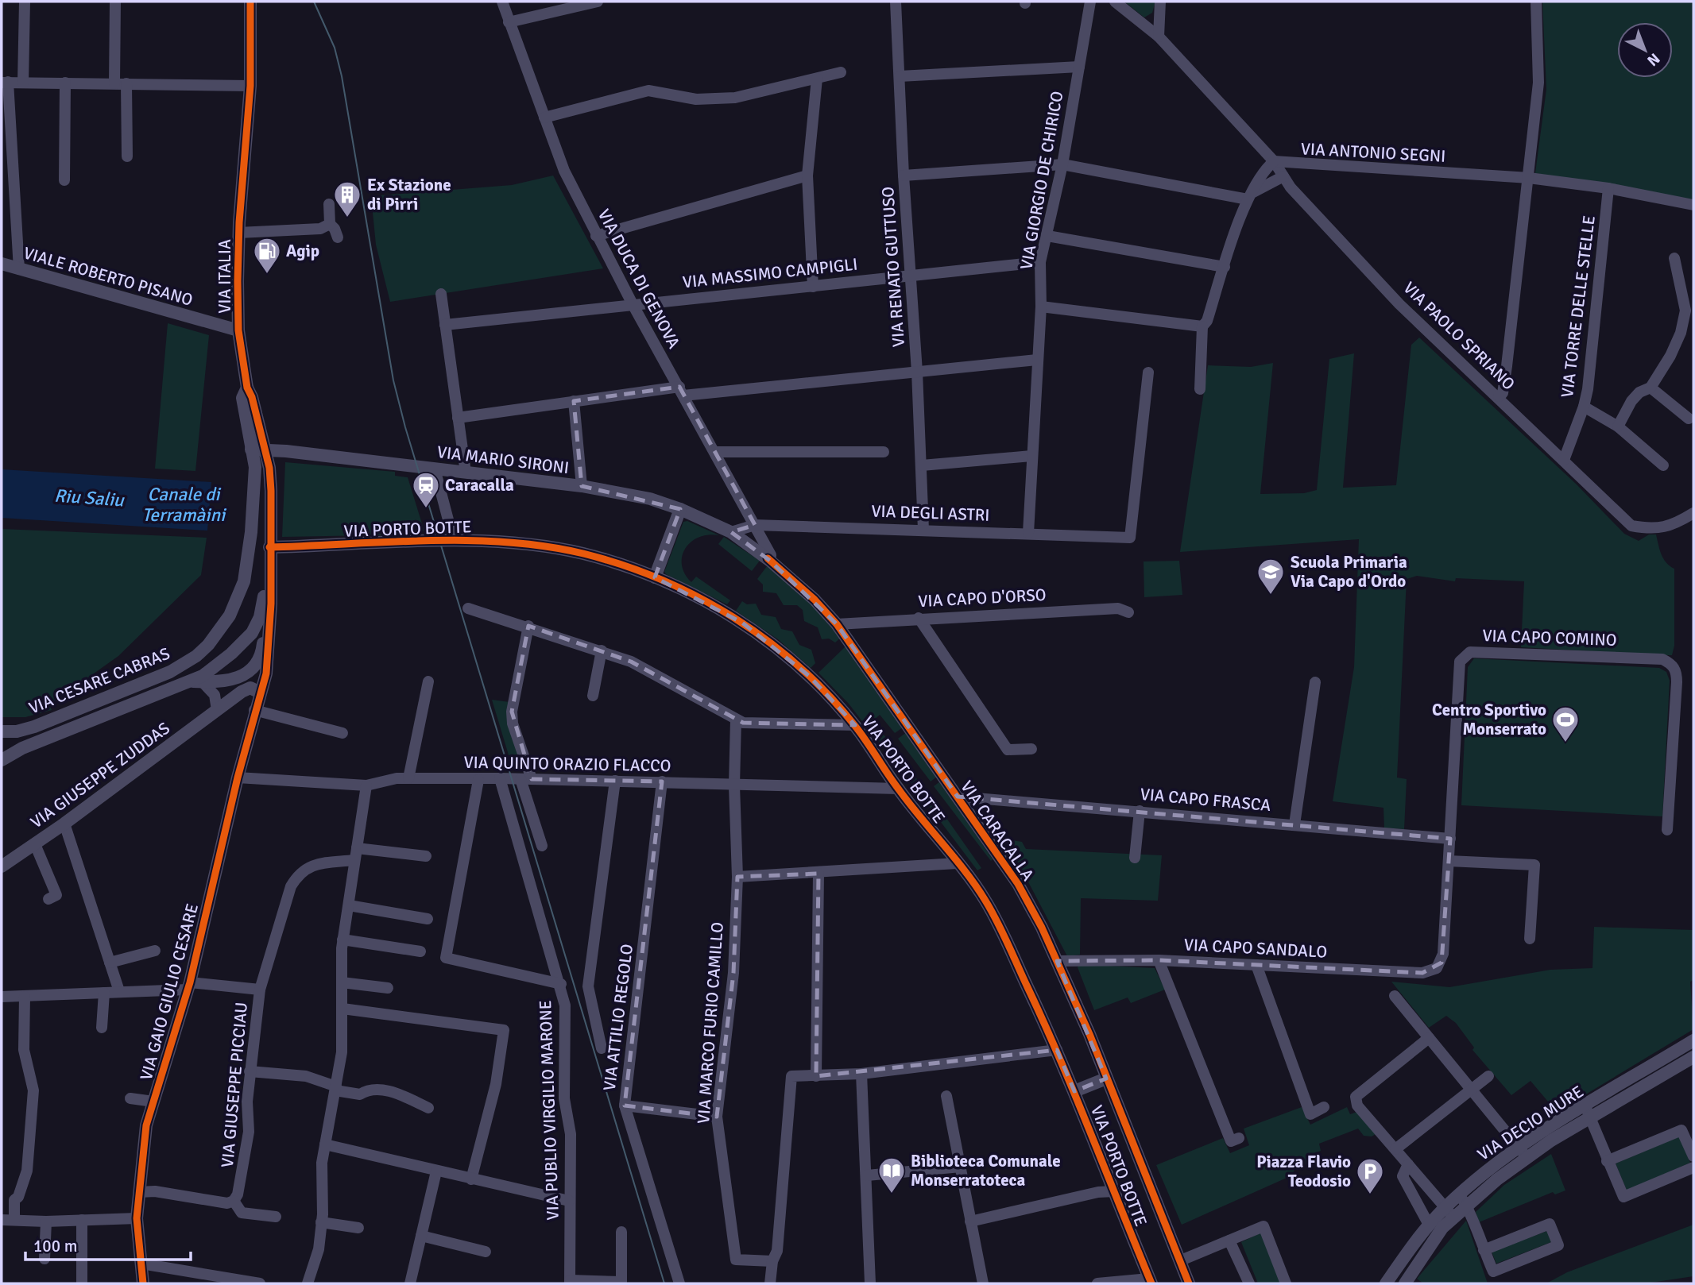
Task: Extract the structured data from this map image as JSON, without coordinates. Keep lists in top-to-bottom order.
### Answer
{
  "streets": {
    "street": [
      "VIA ANTONIO SEGNI",
      "VIA GIORGIO DE CHIRICO",
      "VIA RENATO GUTTUSO",
      "VIA MASSIMO CAMPIGLI",
      "VIALE ROBERTO PISANO",
      "VIA ITALIA",
      "VIA DUCA DI GENOVA",
      "VIA TORRE DELLE STELLE",
      "VIA PAOLO SPRIANO",
      "VIA MARIO SIRONI",
      "VIA DEGLI ASTRI",
      "VIA PORTO BOTTE",
      "VIA CAPO D'ORSO",
      "VIA CAPO COMINO",
      "VIA CESARE CABRAS",
      "VIA QUINTO ORAZIO FLACCO",
      "VIA GIUSEPPE ZUDDAS",
      "VIA CAPO FRASCA",
      "VIA CARACALLA",
      "VIA CAPO SANDALO",
      "VIA GAIO GIULIO CESARE",
      "VIA ATTILIO REGOLO",
      "VIA MARCO FURIO CAMILLO",
      "VIA GIUSEPPE PICCIAU",
      "VIA PUBLIO VIRGILIO MARONE",
      "VIA DECIO MURE"
    ]
  },
  "crossings": [
    ["VIA ANTONIO SEGNI", "VIA TORRE DELLE STELLE"],
    ["VIA ANTONIO SEGNI", "VIA PAOLO SPRIANO"],
    ["VIA GIORGIO DE CHIRICO", "VIA MASSIMO CAMPIGLI"],
    ["VIA GIORGIO DE CHIRICO", "VIA DEGLI ASTRI"],
    ["VIA RENATO GUTTUSO", "VIA MASSIMO CAMPIGLI"],
    ["VIA RENATO GUTTUSO", "VIA DEGLI ASTRI"],
    ["VIA MASSIMO CAMPIGLI", "VIA DUCA DI GENOVA"],
    ["VIALE ROBERTO PISANO", "VIA ITALIA"],
    ["VIA ITALIA", "VIA MARIO SIRONI"],
    ["VIA ITALIA", "VIA PORTO BOTTE"],
    ["VIA ITALIA", "VIA CESARE CABRAS"],
    ["VIA DUCA DI GENOVA", "VIA DEGLI ASTRI"],
    ["VIA DUCA DI GENOVA", "VIA CARACALLA"],
    ["VIA TORRE DELLE STELLE", "VIA PAOLO SPRIANO"],
    ["VIA MARIO SIRONI", "VIA DEGLI ASTRI"],
    ["VIA MARIO SIRONI", "VIA CARACALLA"],
    ["VIA DEGLI ASTRI", "VIA CARACALLA"],
    ["VIA PORTO BOTTE", "VIA CESARE CABRAS"],
    ["VIA PORTO BOTTE", "VIA QUINTO ORAZIO FLACCO"],
    ["VIA CAPO D'ORSO", "VIA CARACALLA"],
    ["VIA CAPO COMINO", "VIA CAPO FRASCA"],
    ["VIA CAPO COMINO", "VIA CAPO SANDALO"],
    ["VIA QUINTO ORAZIO FLACCO", "VIA GAIO GIULIO CESARE"],
    ["VIA QUINTO ORAZIO FLACCO", "VIA ATTILIO REGOLO"],
    ["VIA QUINTO ORAZIO FLACCO", "VIA MARCO FURIO CAMILLO"],
    ["VIA QUINTO ORAZIO FLACCO", "VIA PUBLIO VIRGILIO MARONE"],
    ["VIA CAPO FRASCA", "VIA CARACALLA"],
    ["VIA CARACALLA", "VIA CAPO SANDALO"]
  ],
  "water": ["Canale di Terramàini", "Riu Saliu"],
  "places": {
    "building": ["Ex Stazione di Pirri"],
    "fuel station": ["Agip"],
    "station": ["Caracalla"],
    "school or university": ["Scuola Primaria Via Capo d'Ordo"],
    "sports": ["Centro Sportivo Monserrato"],
    "library": ["Biblioteca Comunale Monserratoteca"],
    "parking": ["Piazza Flavio Teodosio"]
  },
  "scale_bar": "100 m",
  "north": "bottom right"
}
